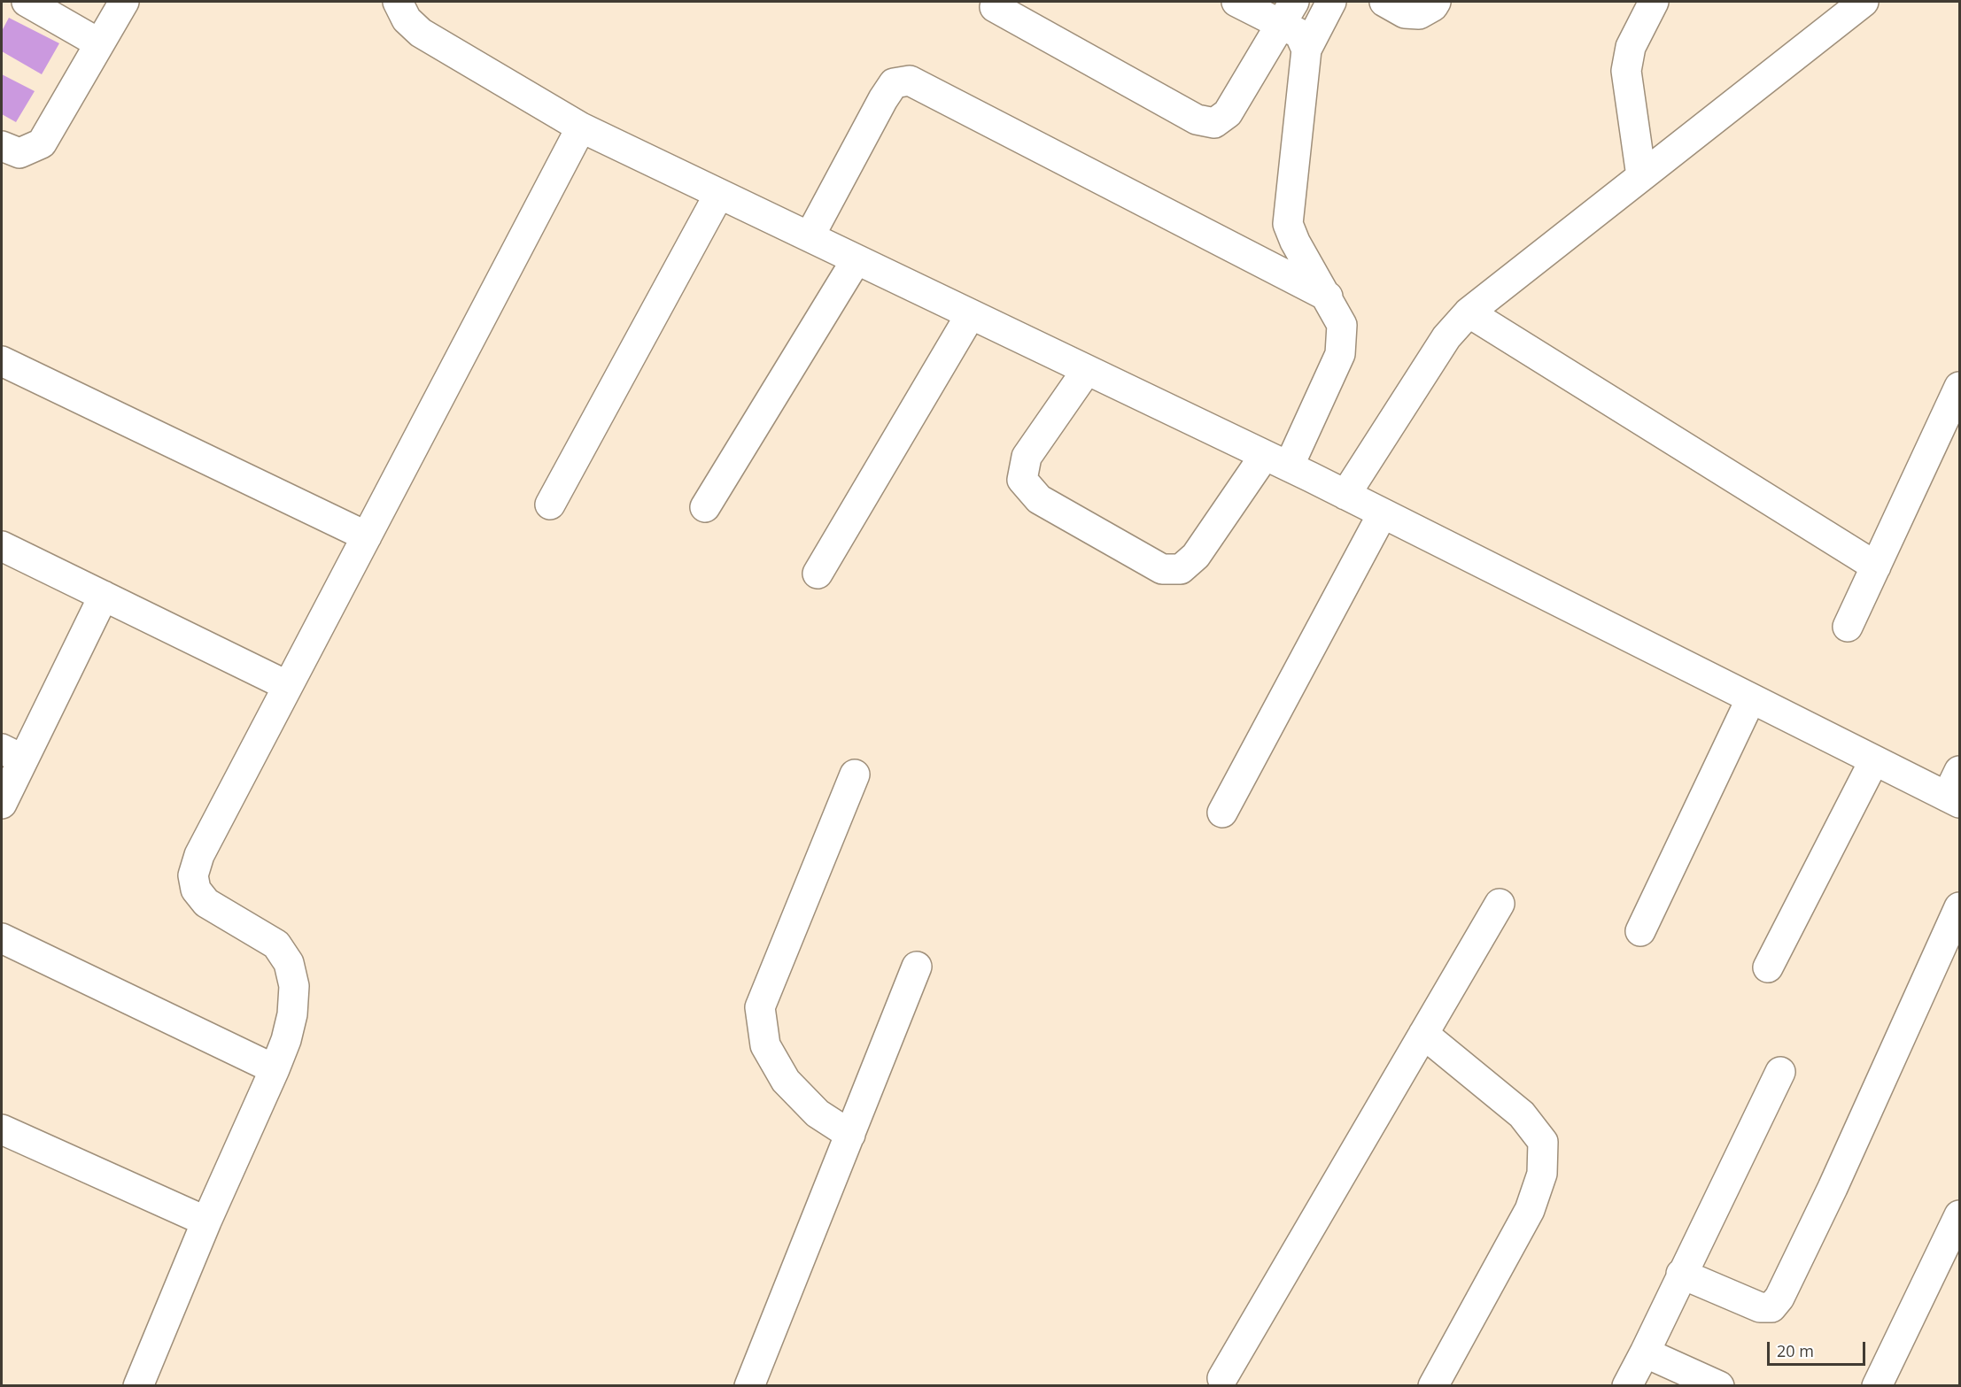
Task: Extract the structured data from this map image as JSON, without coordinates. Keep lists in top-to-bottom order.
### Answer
{
  "scale_bar": "20 m"
}
